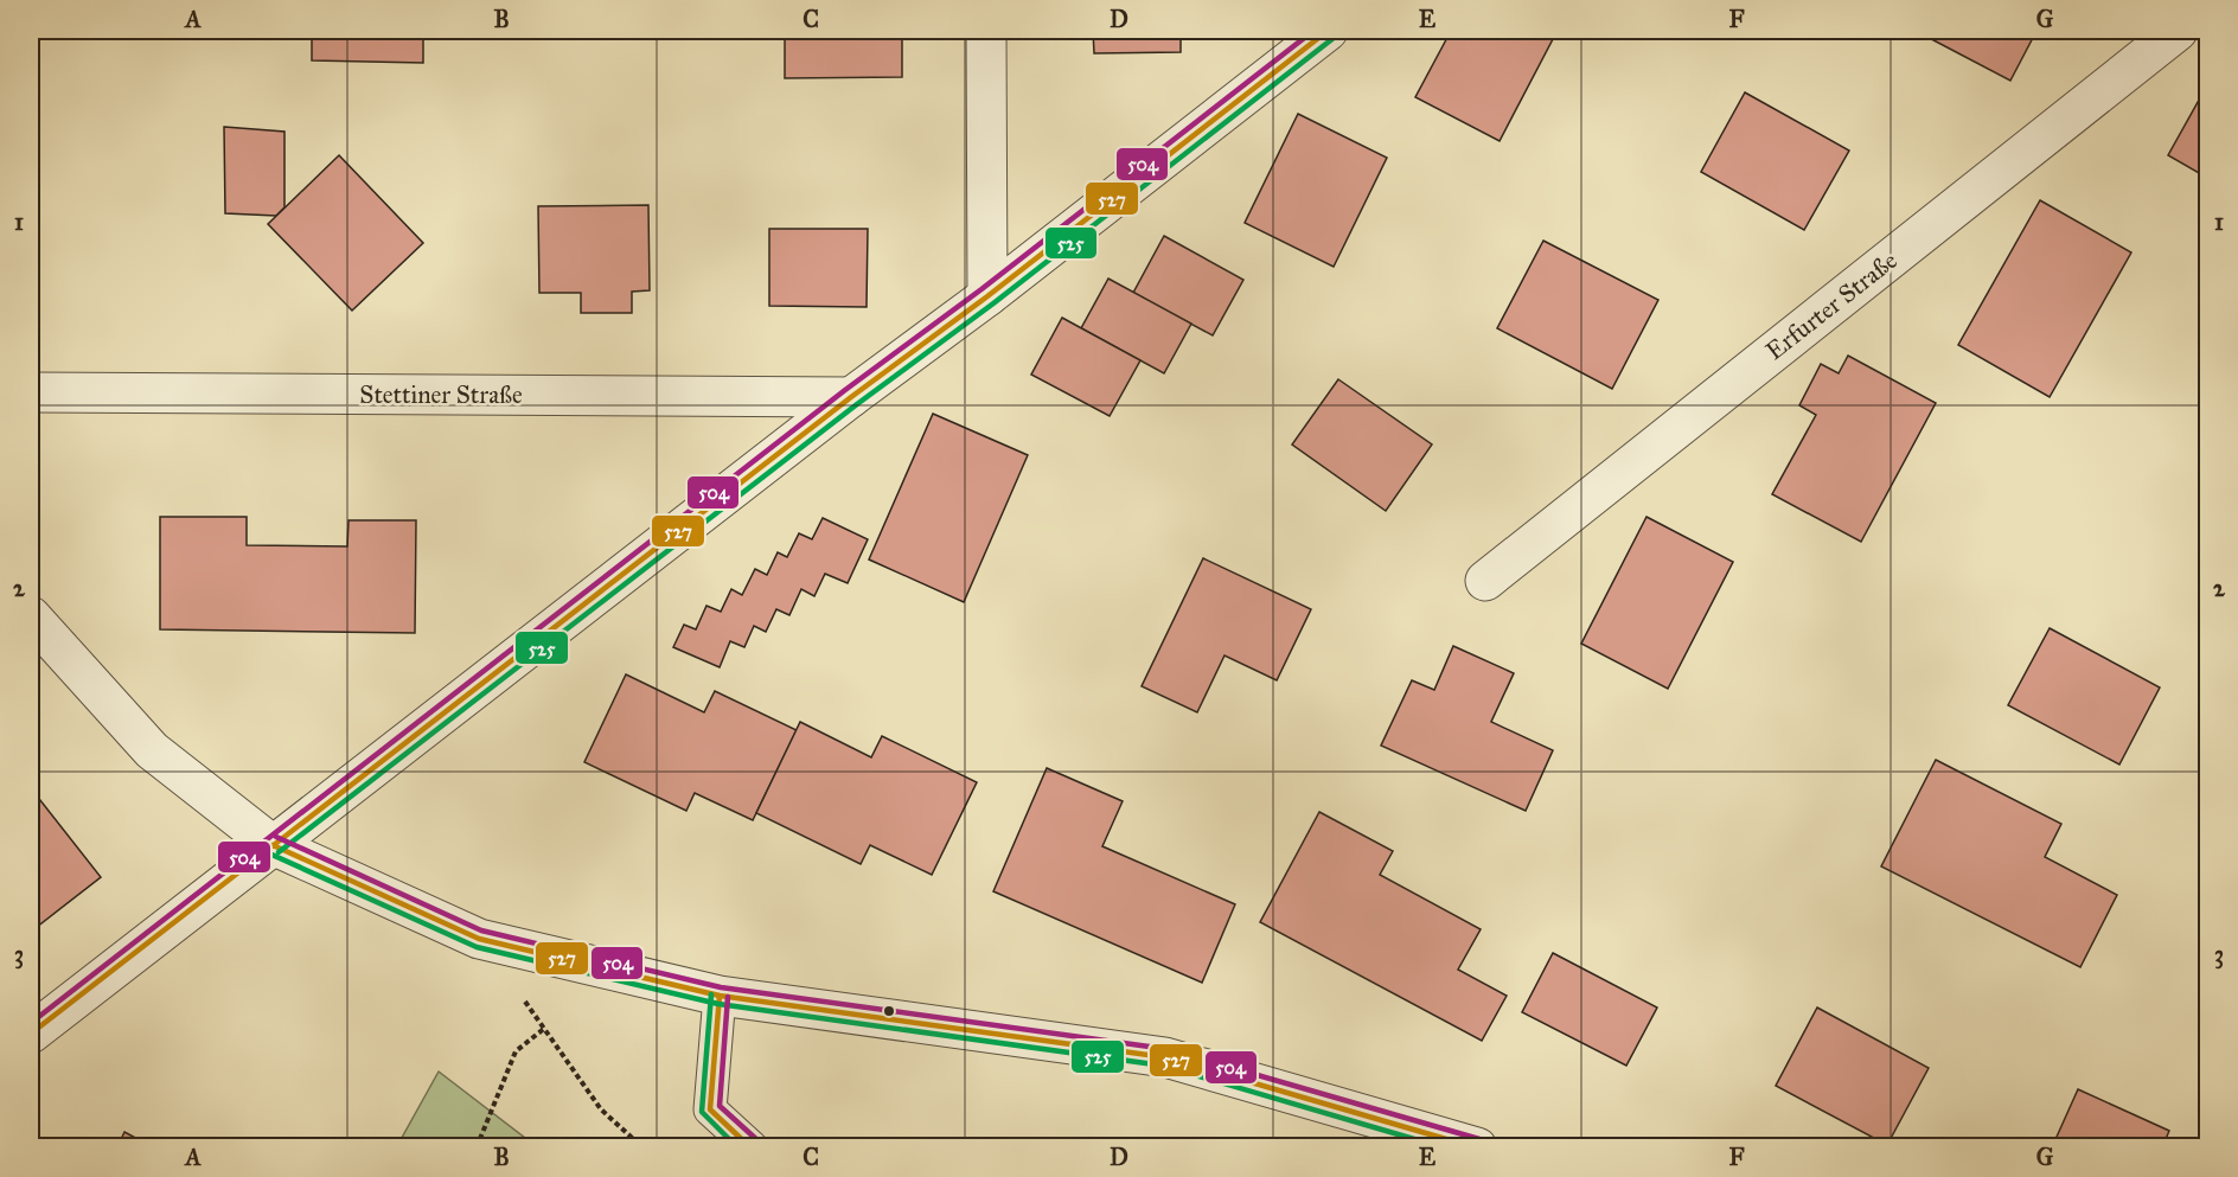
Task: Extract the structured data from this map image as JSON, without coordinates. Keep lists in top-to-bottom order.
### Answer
{
  "streets": {
    "street": ["Erfurter Straße", "Stettiner Straße"]
  },
  "lines": ["transit line 527", "transit line 504", "transit line 525"],
  "grid": {
    "columns": [
      "A",
      "B",
      "C",
      "D",
      "E",
      "F",
      "G"
    ],
    "rows": ["1", "2", "3"]
  }
}
